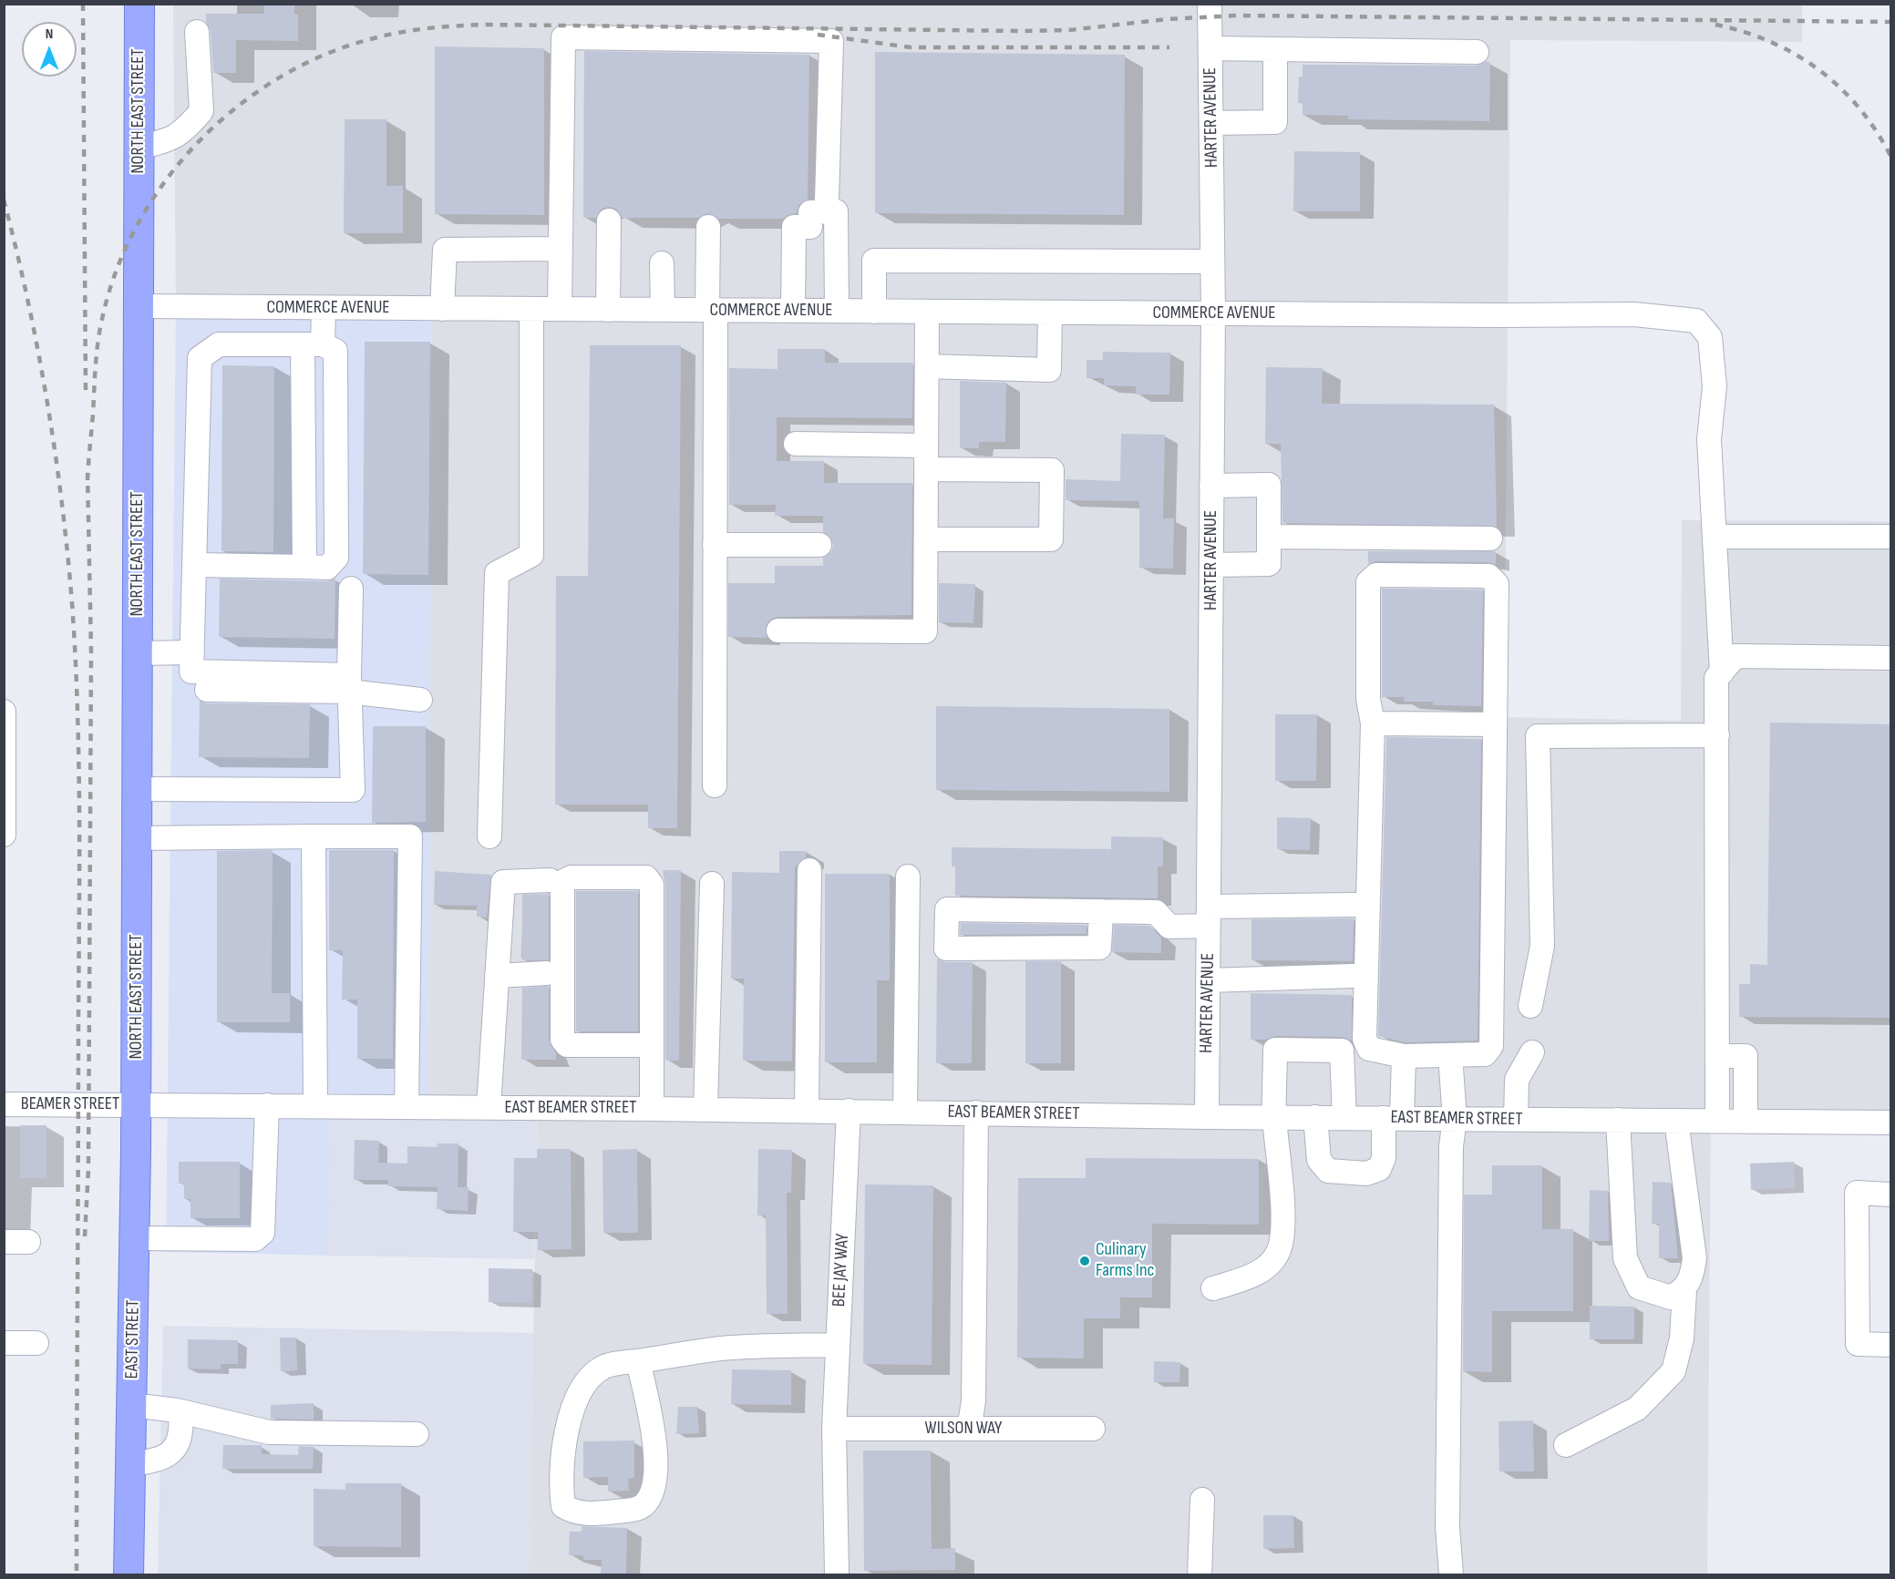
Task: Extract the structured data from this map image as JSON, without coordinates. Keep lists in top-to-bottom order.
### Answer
{
  "streets": {
    "main road": ["NORTH EAST STREET", "EAST STREET"],
    "street": [
      "HARTER AVENUE",
      "COMMERCE AVENUE",
      "BEAMER STREET",
      "EAST BEAMER STREET",
      "BEE JAY WAY",
      "WILSON WAY"
    ]
  },
  "crossings": [
    ["NORTH EAST STREET", "COMMERCE AVENUE"],
    ["NORTH EAST STREET", "BEAMER STREET"],
    ["NORTH EAST STREET", "EAST BEAMER STREET"],
    ["NORTH EAST STREET", "EAST STREET"],
    ["HARTER AVENUE", "COMMERCE AVENUE"],
    ["HARTER AVENUE", "EAST BEAMER STREET"],
    ["COMMERCE AVENUE", "EAST BEAMER STREET"],
    ["BEAMER STREET", "EAST BEAMER STREET"],
    ["BEAMER STREET", "EAST STREET"],
    ["EAST BEAMER STREET", "BEE JAY WAY"],
    ["EAST BEAMER STREET", "EAST STREET"],
    ["BEE JAY WAY", "WILSON WAY"]
  ],
  "places": ["Culinary Farms Inc"],
  "north": "top"
}
